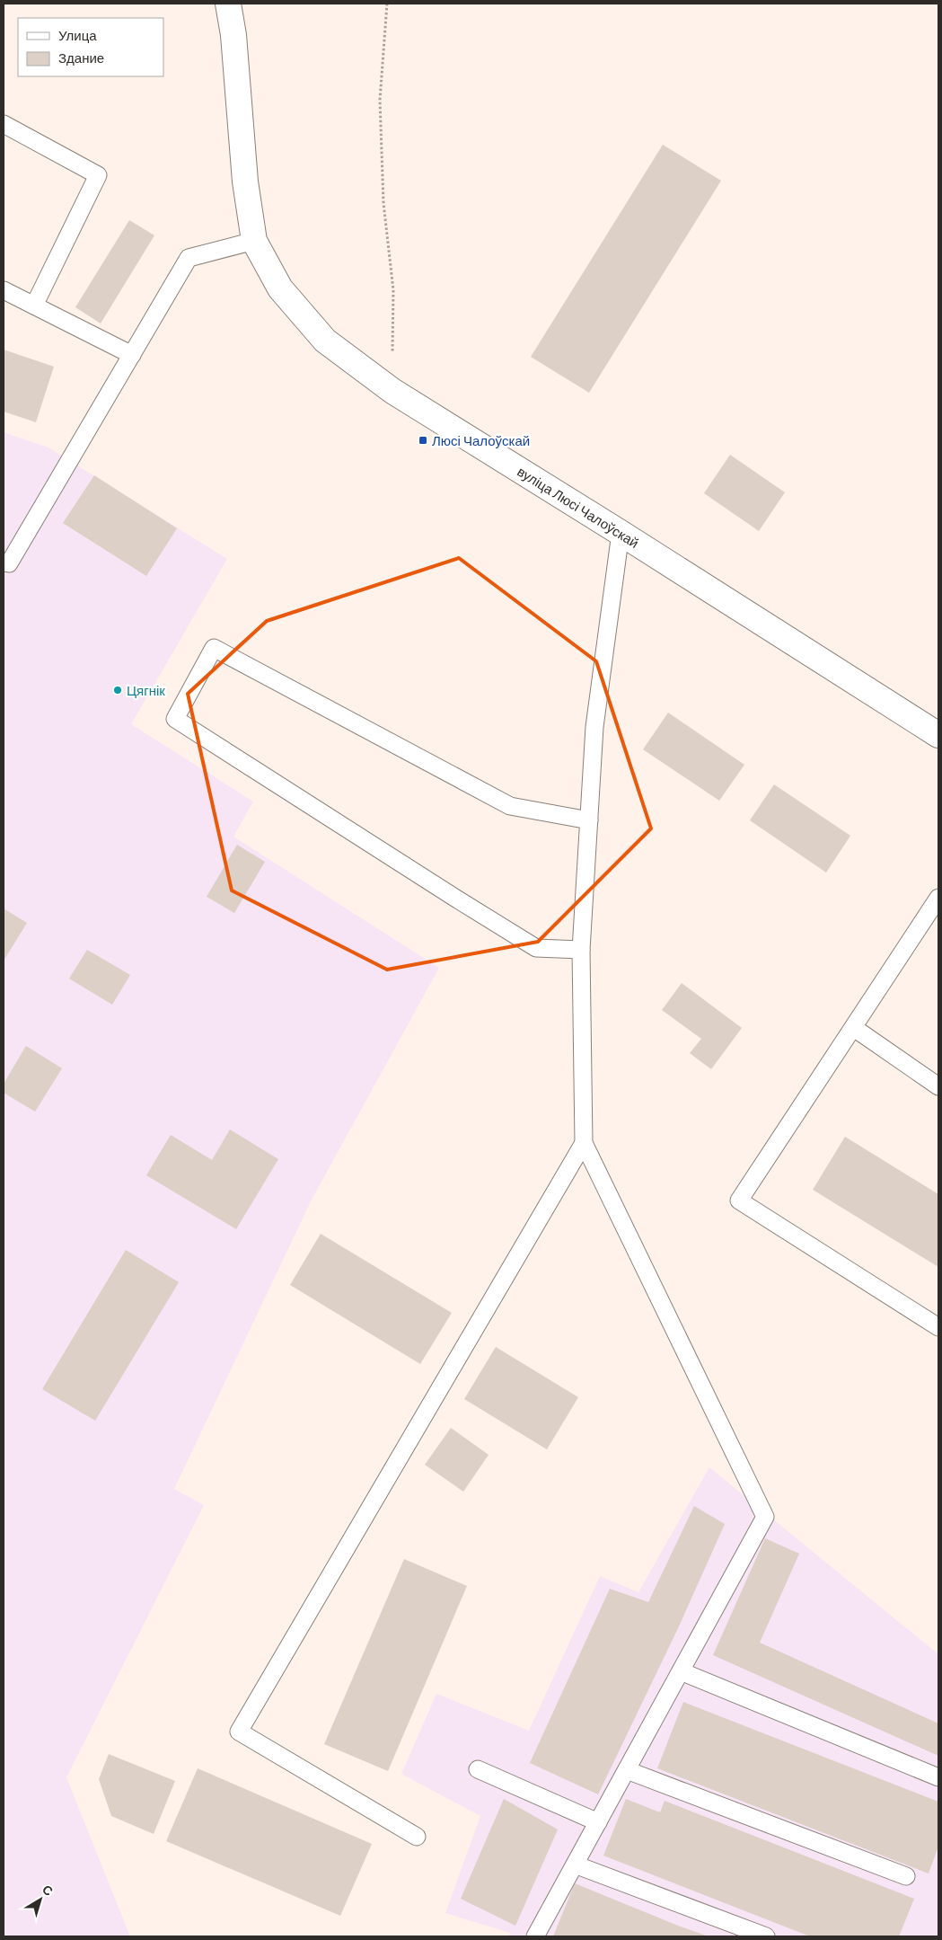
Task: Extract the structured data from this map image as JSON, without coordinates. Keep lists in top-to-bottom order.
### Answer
{
  "streets": {
    "street": ["вуліца Люсі Чалоўскай"]
  },
  "places": {
    "transit": ["Люсі Чалоўскай"],
    "other": ["Цягнік"]
  },
  "legend": ["Улица", "Здание"],
  "north": "top right"
}
